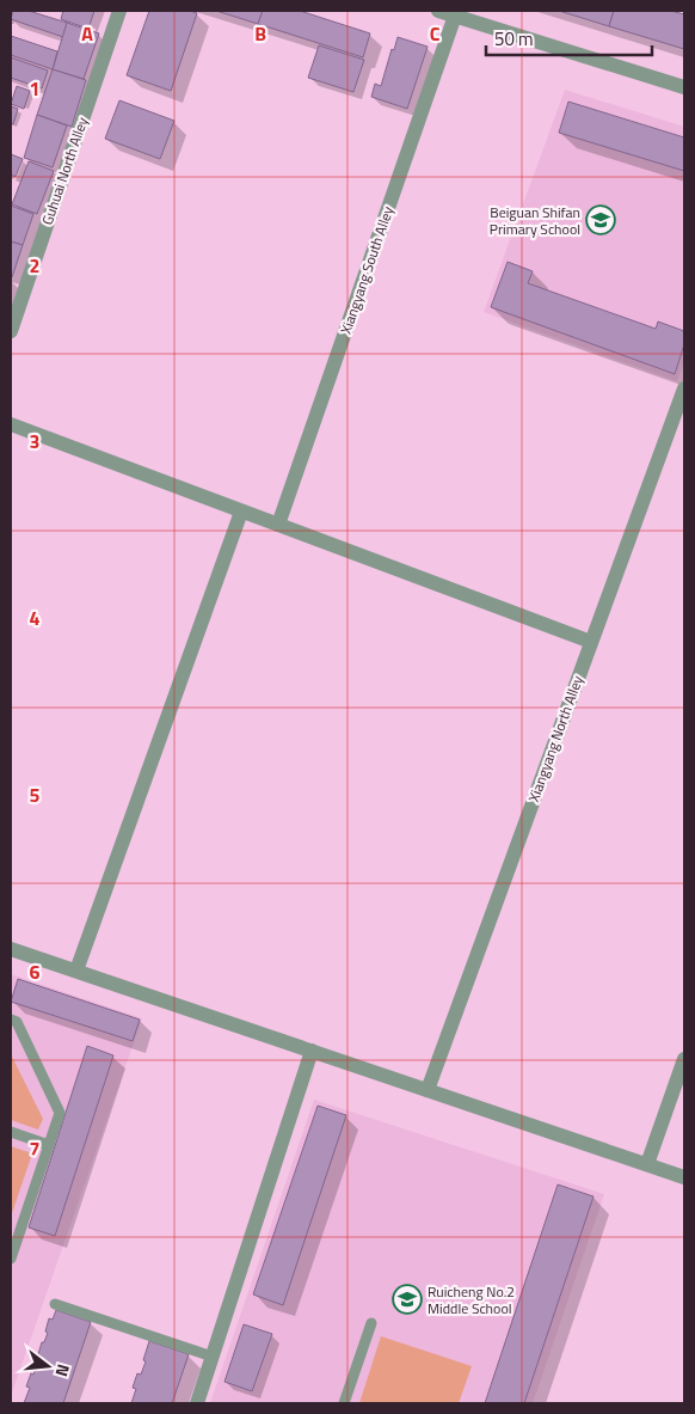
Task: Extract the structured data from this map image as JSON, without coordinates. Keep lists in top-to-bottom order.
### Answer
{
  "streets": {
    "street": ["Guhuai North Alley", "Xiangyang South Alley", "Xiangyang North Alley"]
  },
  "places": {
    "school or university": ["Beiguan Shifan Primary School", "Ruicheng No.2 Middle School"]
  },
  "scale_bar": "50 m",
  "north": "right",
  "grid": {
    "columns": ["A", "B", "C"],
    "rows": [
      "1",
      "2",
      "3",
      "4",
      "5",
      "6",
      "7"
    ]
  }
}
